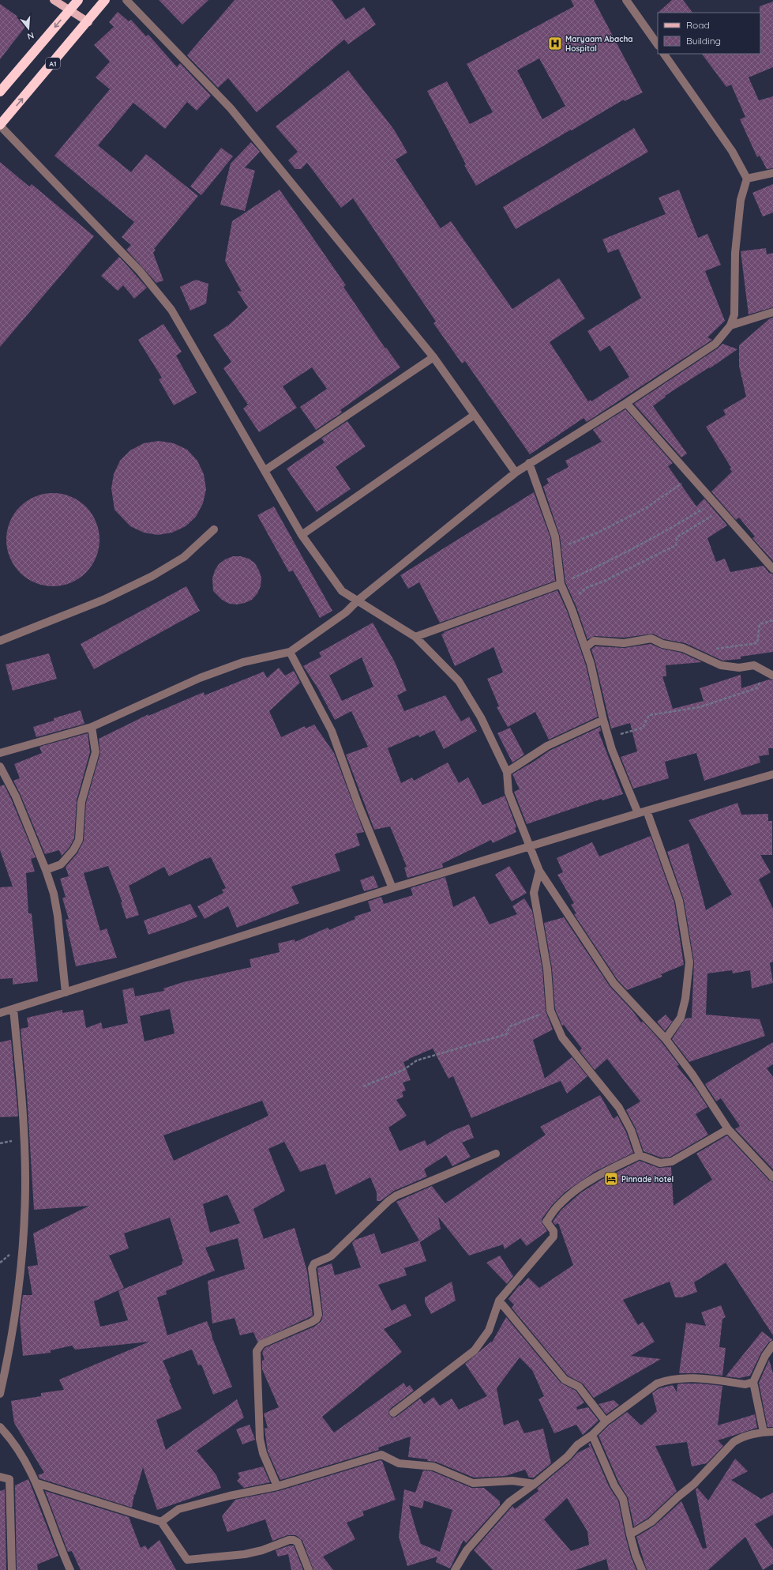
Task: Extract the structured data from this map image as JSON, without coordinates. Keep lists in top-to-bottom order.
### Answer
{
  "streets": {
    "highway": ["A1"]
  },
  "places": {
    "hospital": ["Maryaam Abacha Hospital"],
    "hotel": ["Pinnade hotel"]
  },
  "legend": ["Road", "Building"],
  "north": "bottom"
}
